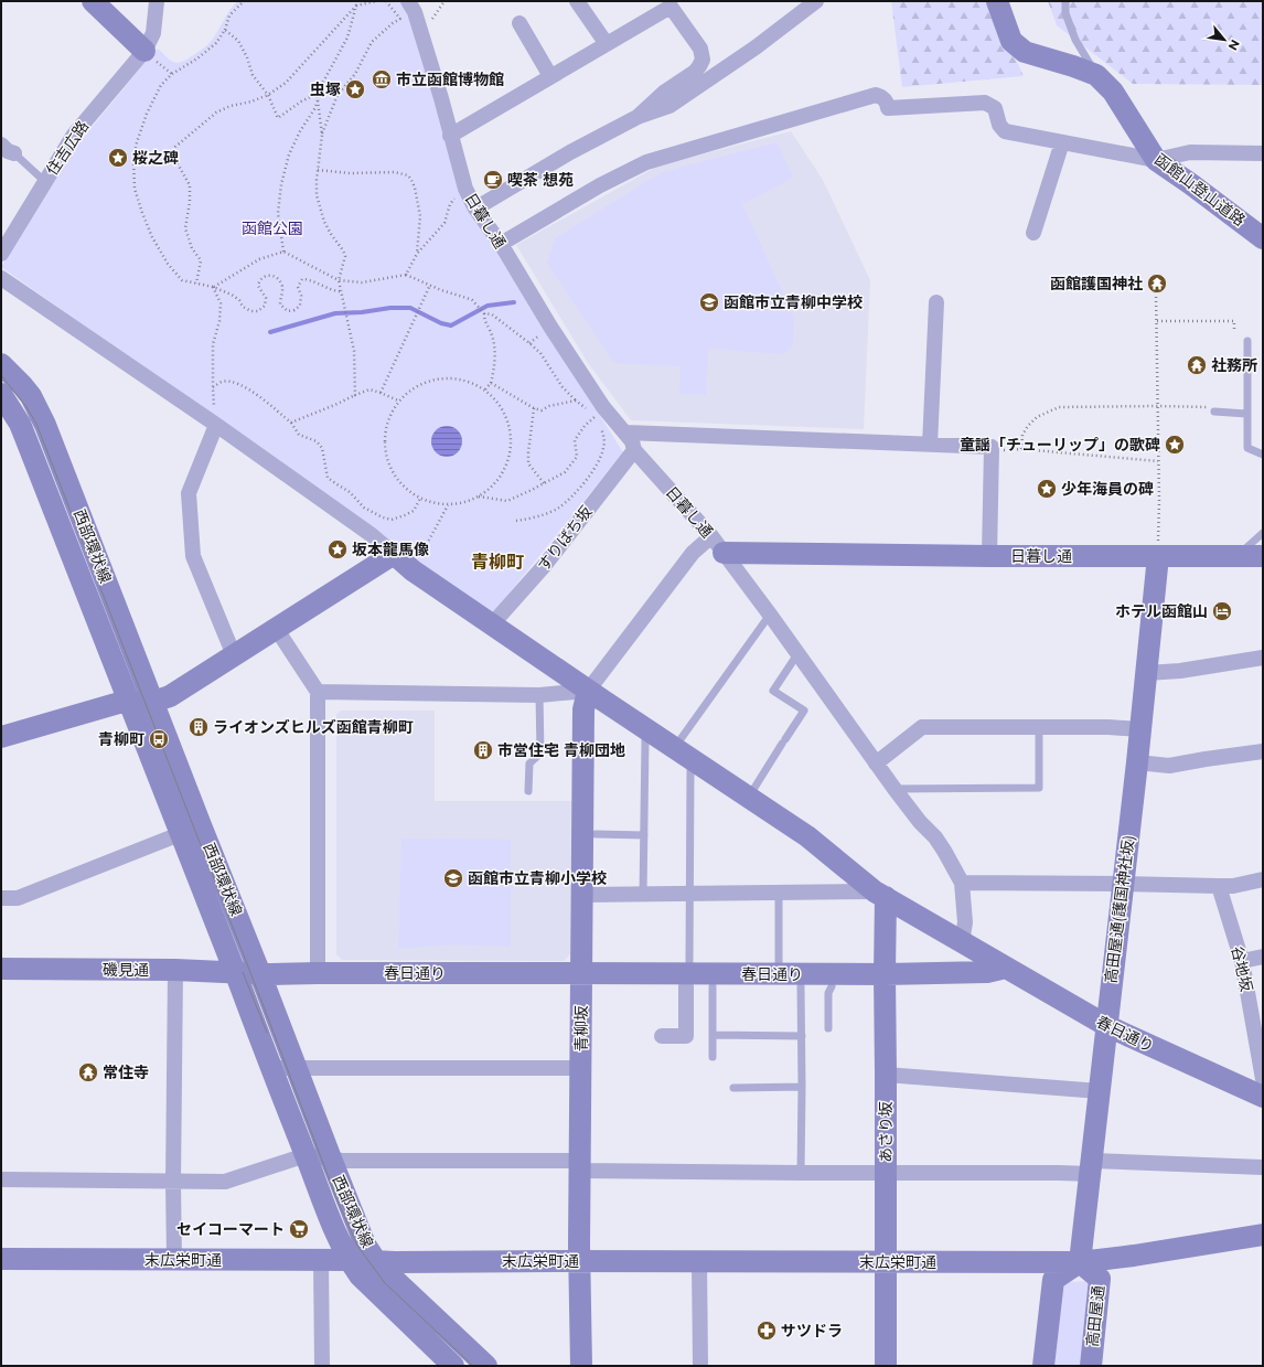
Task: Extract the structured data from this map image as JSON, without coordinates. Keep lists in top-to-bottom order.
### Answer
{
  "streets": {
    "street": [
      "住吉広路",
      "函館山登山道路",
      "日暮し通",
      "すりばち坂",
      "西部環状線",
      "高田屋通(護国神社坂)",
      "谷地坂",
      "磯見通",
      "春日通り",
      "青柳坂",
      "あさり坂",
      "末広栄町通",
      "高田屋通"
    ]
  },
  "crossings": [
    ["日暮し通", "すりばち坂"],
    ["日暮し通", "高田屋通(護国神社坂)"],
    ["西部環状線", "磯見通"],
    ["西部環状線", "春日通り"],
    ["西部環状線", "末広栄町通"],
    ["高田屋通(護国神社坂)", "春日通り"],
    ["高田屋通(護国神社坂)", "末広栄町通"],
    ["高田屋通(護国神社坂)", "高田屋通"],
    ["磯見通", "春日通り"],
    ["春日通り", "青柳坂"],
    ["春日通り", "あさり坂"],
    ["青柳坂", "末広栄町通"],
    ["あさり坂", "末広栄町通"],
    ["末広栄町通", "高田屋通"]
  ],
  "districts": ["青柳町"],
  "parks": ["函館公園"],
  "places": {
    "museum": ["市立函館博物館"],
    "place": [
      "虫塚",
      "桜之碑",
      "童謡「チューリップ」の歌碑",
      "少年海員の碑",
      "坂本龍馬像"
    ],
    "cafe": ["喫茶 想苑"],
    "temple": ["函館護国神社", "社務所", "常住寺"],
    "school or university": ["函館市立青柳中学校", "函館市立青柳小学校"],
    "hotel": ["ホテル函館山"],
    "building": ["ライオンズヒルズ函館青柳町", "市営住宅 青柳団地"],
    "bus stop": ["青柳町"],
    "supermarket": ["セイコーマート"],
    "pharmacy": ["サツドラ"]
  },
  "north": "bottom right"
}
